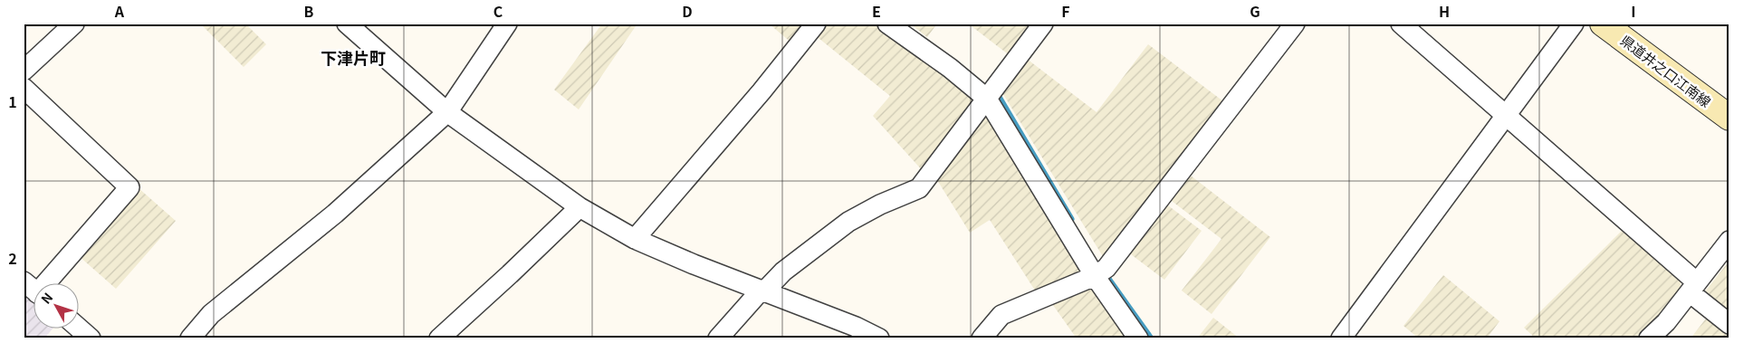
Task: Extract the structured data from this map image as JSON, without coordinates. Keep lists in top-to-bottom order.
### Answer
{
  "streets": {
    "main road": ["県道井之口江南線"]
  },
  "districts": ["下津片町"],
  "north": "top left",
  "grid": {
    "columns": [
      "A",
      "B",
      "C",
      "D",
      "E",
      "F",
      "G",
      "H",
      "I"
    ],
    "rows": ["1", "2"]
  }
}
